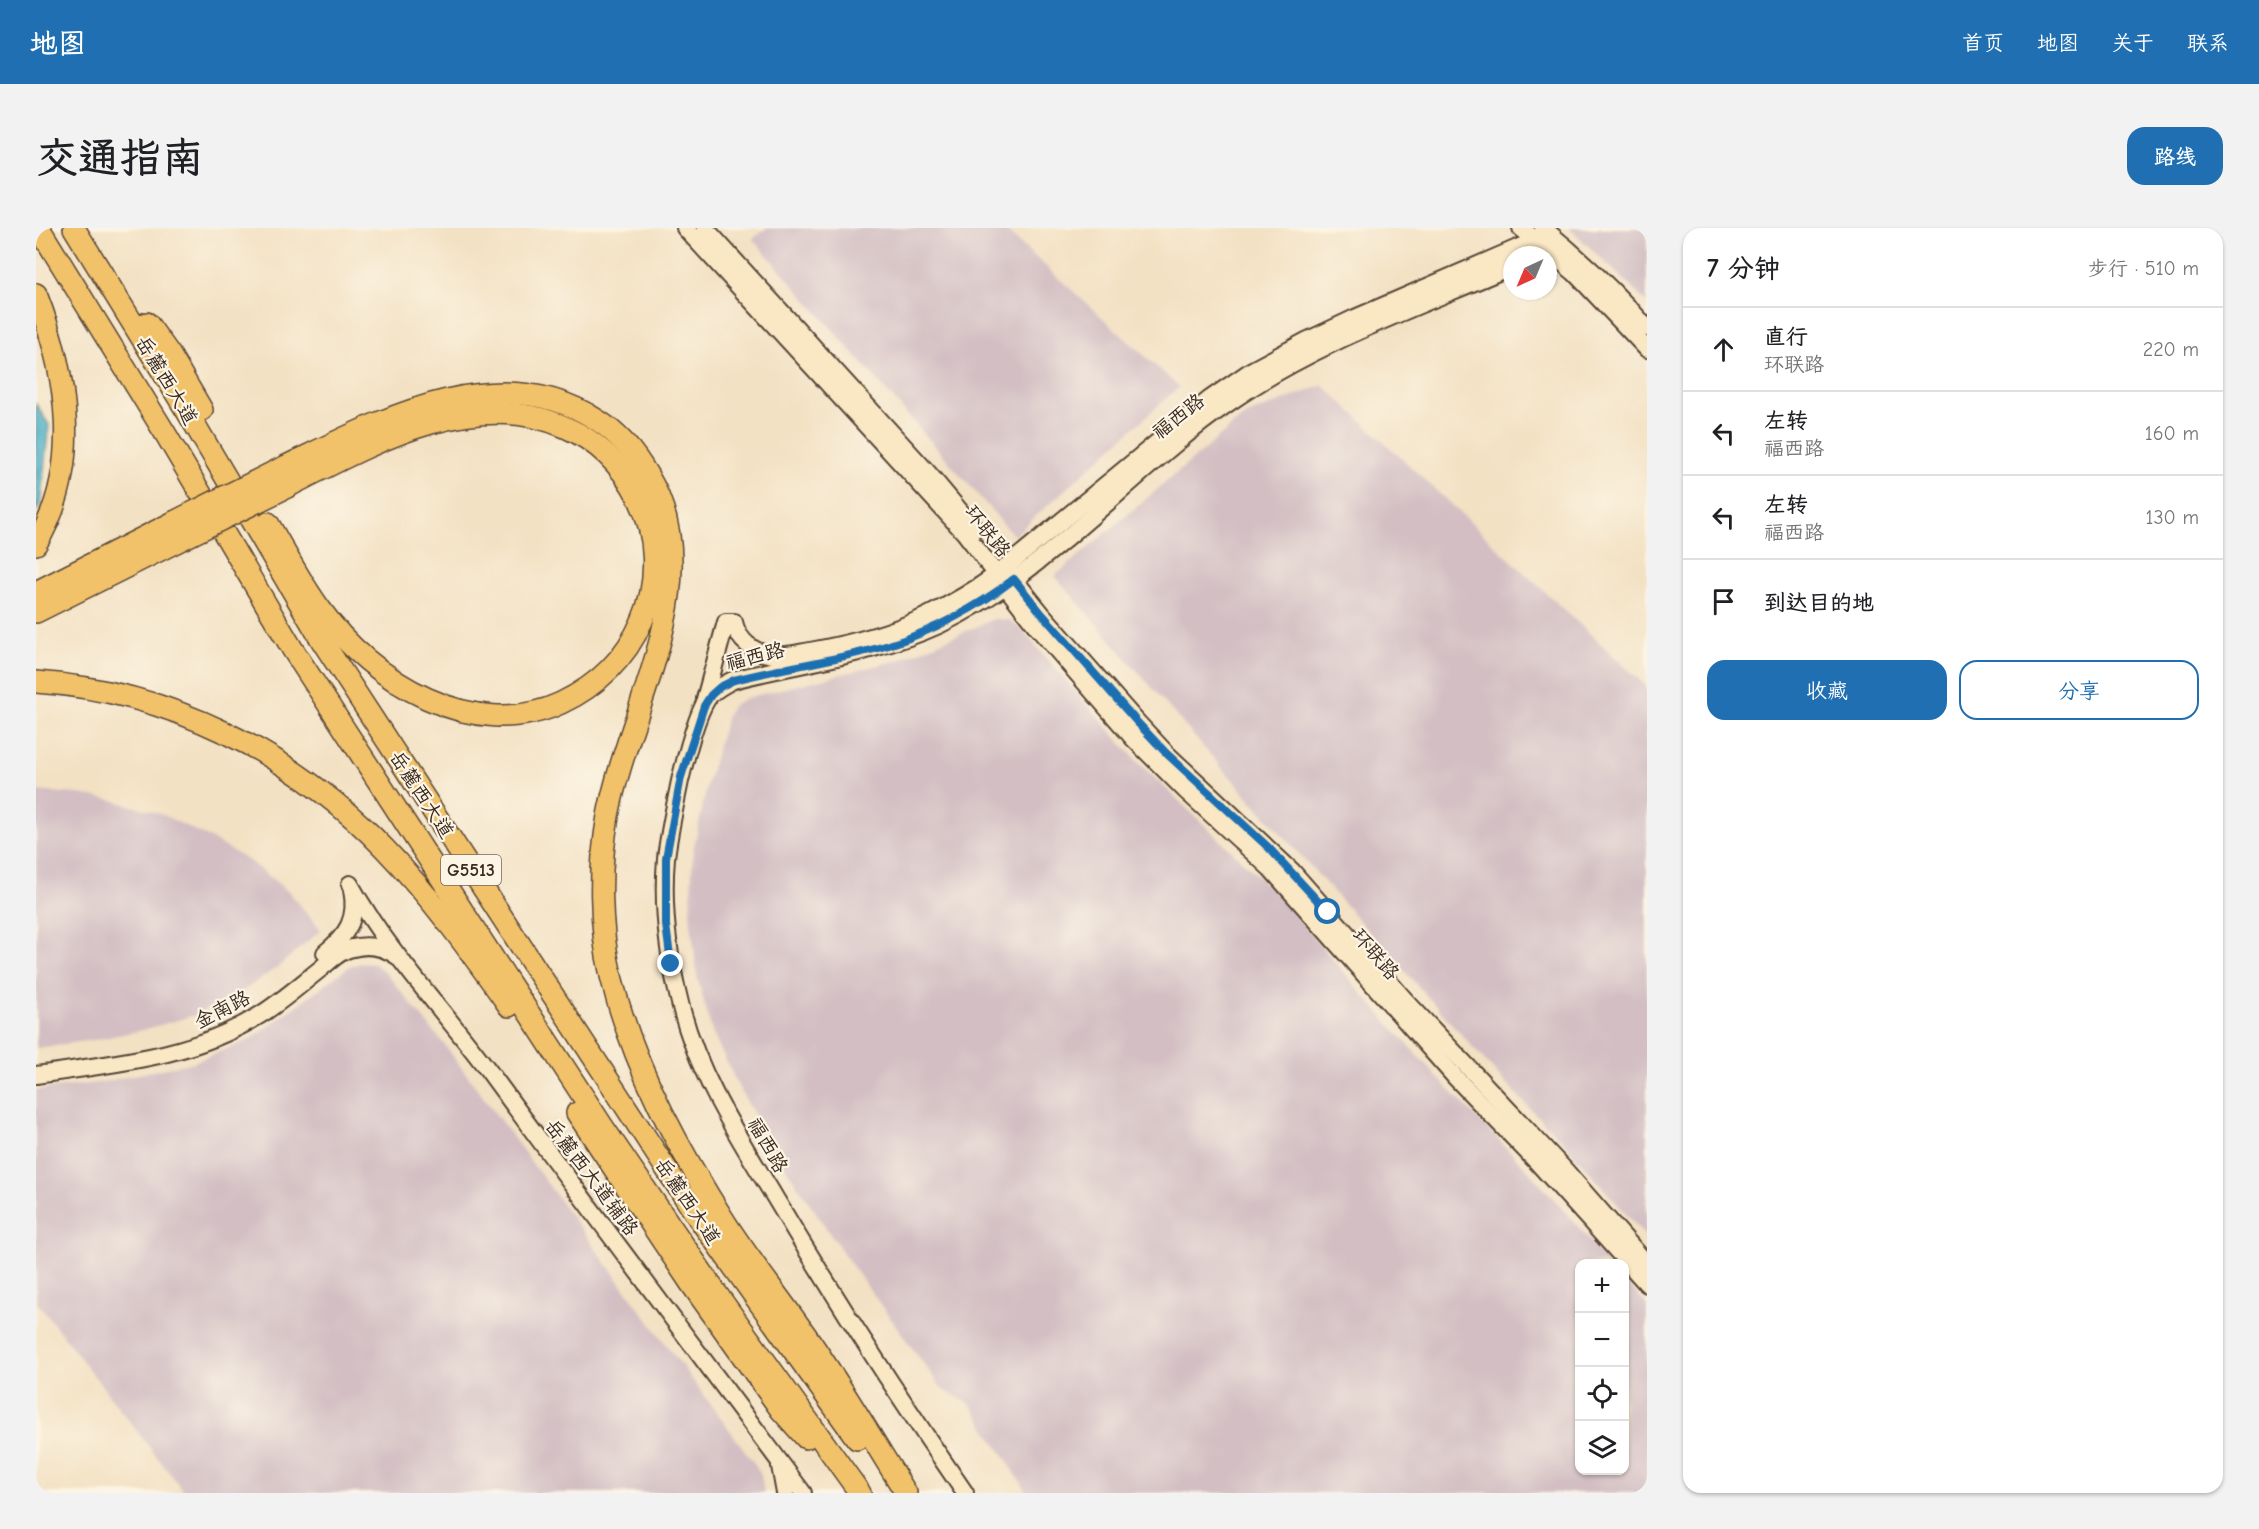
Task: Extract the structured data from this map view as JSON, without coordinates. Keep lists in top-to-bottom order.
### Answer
{
  "streets": {
    "highway": ["岳麓西大道", "G5513"],
    "main road": [
      "福西路",
      "环联路",
      "金南路",
      "岳麓西大道辅路"
    ]
  },
  "crossings": [
    ["福西路", "环联路"],
    ["金南路", "岳麓西大道辅路"]
  ],
  "north": "bottom left",
  "page": {
    "header": "地图",
    "nav": [
      "首页",
      "地图",
      "关于",
      "联系"
    ],
    "buttons": [
      "路线",
      ["收藏", "分享"]
    ],
    "title": "交通指南",
    "heading": ["7 分钟", "步行 · 510 m"],
    "list": [
      ["直行", "环联路", "220 m"],
      ["左转", "福西路", "160 m"],
      ["左转", "福西路", "130 m"],
      "到达目的地"
    ],
    "map_buttons": ["+", "−"]
  }
}
